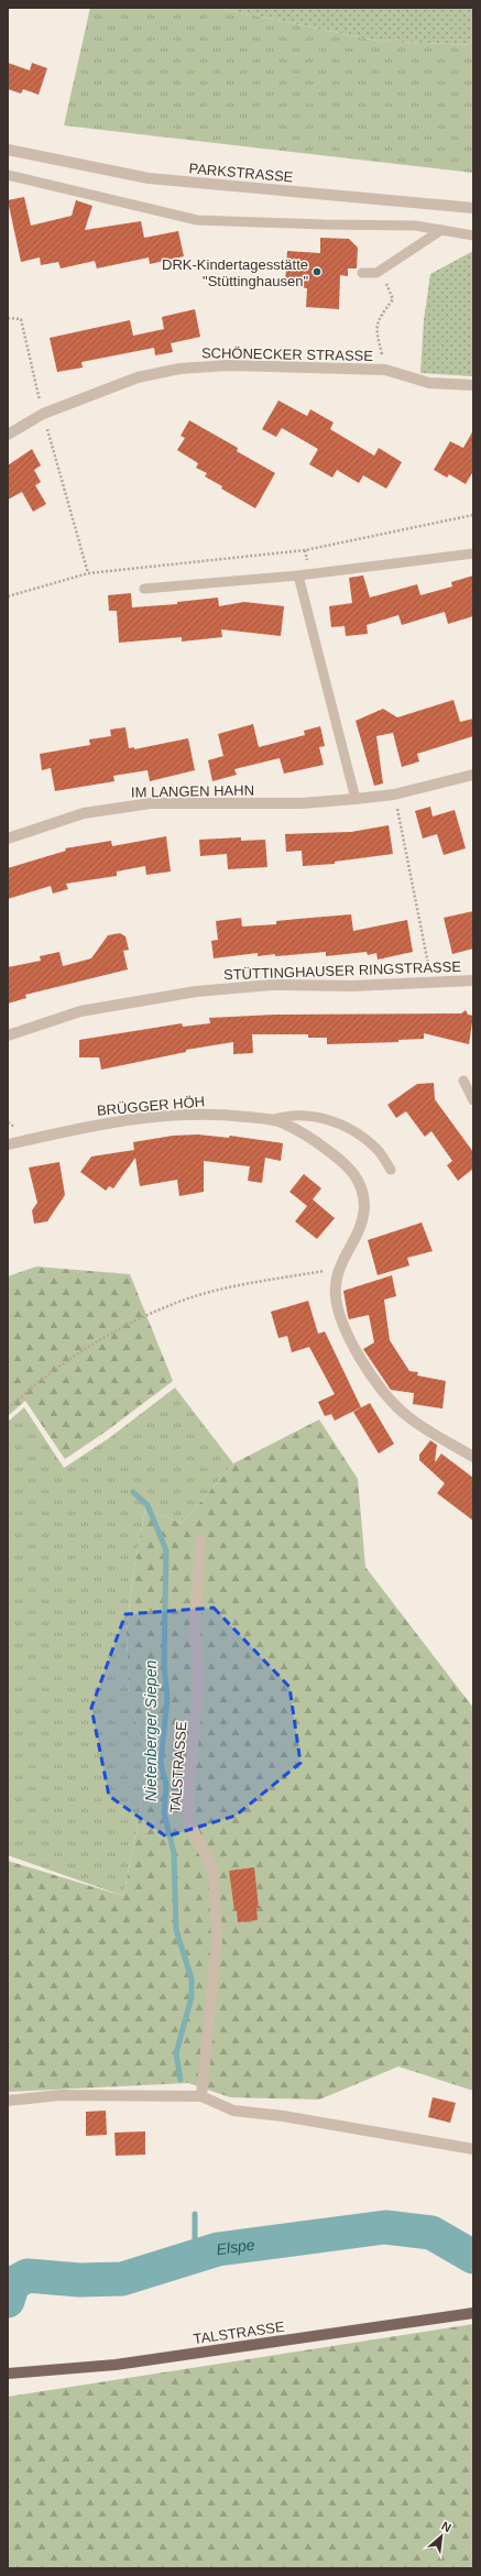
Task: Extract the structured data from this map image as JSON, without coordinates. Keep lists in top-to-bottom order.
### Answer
{
  "streets": {
    "main road": ["TALSTRASSE"],
    "street": [
      "PARKSTRASSE",
      "SCHÖNECKER STRASSE",
      "IM LANGEN HAHN",
      "STÜTTINGHAUSER RINGSTRASSE",
      "BRÜGGER HÖH"
    ]
  },
  "water": ["Nietenberger Siepen", "Elspe"],
  "places": ["DRK-Kindertagesstätte \"Stüttinghausen\""],
  "north": "top right"
}
